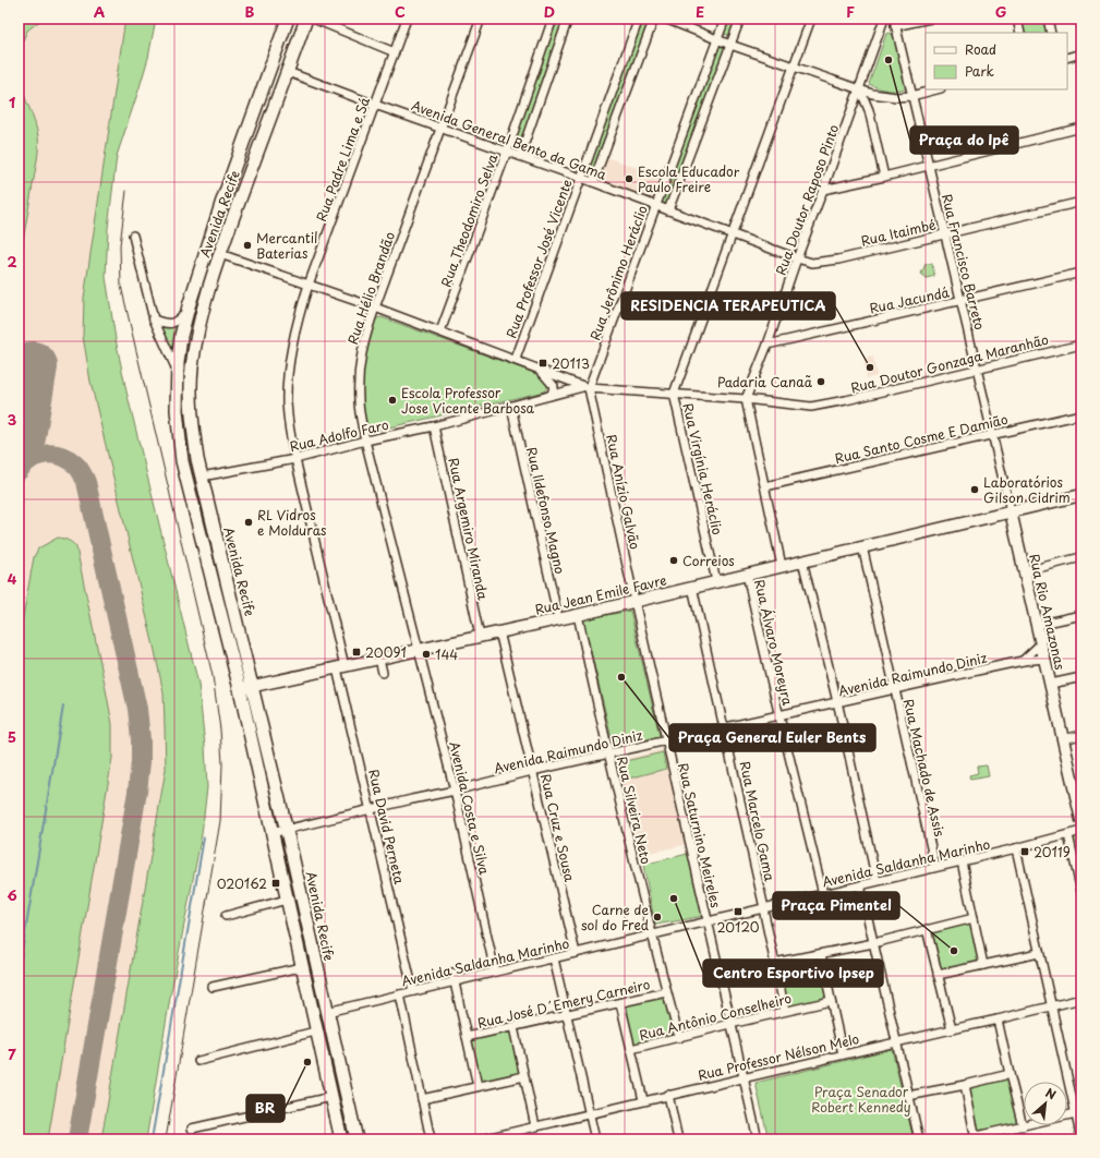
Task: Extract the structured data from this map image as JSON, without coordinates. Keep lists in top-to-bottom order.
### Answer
{
  "streets": {
    "main road": ["Avenida Recife", "Rua Jean Emile Favre", "Rua Rio Amazonas"],
    "street": [
      "Avenida General Bento da Gama",
      "Rua Padre Lima e Sá",
      "Rua Doutor Raposo Pinto",
      "Rua Theodomiro Selva",
      "Rua Itaimbé",
      "Rua Professor José Vicente",
      "Rua Francisco Barreto",
      "Rua Jerônimo Heráclio",
      "Rua Hélio Brandão",
      "Rua Jacundá",
      "Rua Doutor Gonzaga Maranhão",
      "Rua Adolfo Faro",
      "Rua Santo Cosme E Damião",
      "Rua Virgínia Heráclio",
      "Rua Anízio Galvão",
      "Rua Ildefonso Magno",
      "Rua Argemiro Miranda",
      "Rua Álvaro Moreyra",
      "Avenida Raimundo Diniz",
      "Rua Machado de Assis",
      "Avenida Costa e Silva",
      "Rua Silveira Neto",
      "Rua Marcelo Gama",
      "Rua David Perneta",
      "Rua Cruz e Sousa",
      "Rua Saturnino Meireles",
      "Avenida Saldanha Marinho",
      "Rua José D´Emery Carneiro",
      "Rua Antônio Conselheiro",
      "Rua Professor Nélson Melo"
    ]
  },
  "crossings": [
    ["Avenida General Bento da Gama", "Rua Padre Lima e Sá"],
    ["Avenida General Bento da Gama", "Rua Doutor Raposo Pinto"],
    ["Avenida General Bento da Gama", "Avenida Recife"],
    ["Avenida General Bento da Gama", "Rua Theodomiro Selva"],
    ["Avenida General Bento da Gama", "Rua Itaimbé"],
    ["Avenida General Bento da Gama", "Rua Professor José Vicente"],
    ["Avenida General Bento da Gama", "Rua Jerônimo Heráclio"],
    ["Avenida General Bento da Gama", "Rua Hélio Brandão"],
    ["Avenida General Bento da Gama", "Rua Virgínia Heráclio"],
    ["Rua Padre Lima e Sá", "Rua Adolfo Faro"],
    ["Rua Padre Lima e Sá", "Rua Jean Emile Favre"],
    ["Rua Padre Lima e Sá", "Rua David Perneta"],
    ["Rua Doutor Raposo Pinto", "Rua Itaimbé"],
    ["Rua Doutor Raposo Pinto", "Rua Jacundá"],
    ["Rua Doutor Raposo Pinto", "Rua Doutor Gonzaga Maranhão"],
    ["Avenida Recife", "Rua Adolfo Faro"],
    ["Avenida Recife", "Rua Jean Emile Favre"],
    ["Avenida Recife", "Avenida Raimundo Diniz"],
    ["Avenida Recife", "Avenida Saldanha Marinho"],
    ["Rua Itaimbé", "Rua Francisco Barreto"],
    ["Rua Francisco Barreto", "Rua Jacundá"],
    ["Rua Francisco Barreto", "Rua Doutor Gonzaga Maranhão"],
    ["Rua Francisco Barreto", "Rua Santo Cosme E Damião"],
    ["Rua Francisco Barreto", "Rua Jean Emile Favre"],
    ["Rua Francisco Barreto", "Rua Rio Amazonas"],
    ["Rua Jerônimo Heráclio", "Rua Doutor Gonzaga Maranhão"],
    ["Rua Jerônimo Heráclio", "Rua Adolfo Faro"],
    ["Rua Jerônimo Heráclio", "Rua Anízio Galvão"],
    ["Rua Hélio Brandão", "Rua Adolfo Faro"],
    ["Rua Hélio Brandão", "Rua Jean Emile Favre"],
    ["Rua Hélio Brandão", "Avenida Costa e Silva"],
    ["Rua Doutor Gonzaga Maranhão", "Rua Adolfo Faro"],
    ["Rua Doutor Gonzaga Maranhão", "Rua Virgínia Heráclio"],
    ["Rua Doutor Gonzaga Maranhão", "Rua Anízio Galvão"],
    ["Rua Adolfo Faro", "Rua Anízio Galvão"],
    ["Rua Adolfo Faro", "Rua Ildefonso Magno"],
    ["Rua Adolfo Faro", "Rua Argemiro Miranda"],
    ["Rua Virgínia Heráclio", "Rua Jean Emile Favre"],
    ["Rua Anízio Galvão", "Rua Jean Emile Favre"],
    ["Rua Anízio Galvão", "Rua Saturnino Meireles"],
    ["Rua Ildefonso Magno", "Rua Jean Emile Favre"],
    ["Rua Argemiro Miranda", "Rua Jean Emile Favre"],
    ["Rua Jean Emile Favre", "Rua Rio Amazonas"],
    ["Rua Jean Emile Favre", "Rua Álvaro Moreyra"],
    ["Rua Jean Emile Favre", "Rua Machado de Assis"],
    ["Rua Jean Emile Favre", "Avenida Costa e Silva"],
    ["Rua Jean Emile Favre", "Rua Silveira Neto"],
    ["Rua Jean Emile Favre", "Rua Marcelo Gama"],
    ["Rua Jean Emile Favre", "Rua David Perneta"],
    ["Rua Jean Emile Favre", "Rua Cruz e Sousa"],
    ["Rua Jean Emile Favre", "Rua Saturnino Meireles"],
    ["Rua Rio Amazonas", "Avenida Raimundo Diniz"],
    ["Rua Álvaro Moreyra", "Avenida Raimundo Diniz"],
    ["Rua Álvaro Moreyra", "Avenida Saldanha Marinho"],
    ["Avenida Raimundo Diniz", "Rua Machado de Assis"],
    ["Avenida Raimundo Diniz", "Avenida Costa e Silva"],
    ["Avenida Raimundo Diniz", "Rua Silveira Neto"],
    ["Avenida Raimundo Diniz", "Rua Marcelo Gama"],
    ["Avenida Raimundo Diniz", "Rua David Perneta"],
    ["Avenida Raimundo Diniz", "Rua Cruz e Sousa"],
    ["Avenida Raimundo Diniz", "Rua Saturnino Meireles"],
    ["Rua Machado de Assis", "Avenida Saldanha Marinho"],
    ["Avenida Costa e Silva", "Avenida Saldanha Marinho"],
    ["Rua Silveira Neto", "Avenida Saldanha Marinho"],
    ["Rua Silveira Neto", "Rua José D´Emery Carneiro"],
    ["Rua Silveira Neto", "Rua Antônio Conselheiro"],
    ["Rua Marcelo Gama", "Avenida Saldanha Marinho"],
    ["Rua Marcelo Gama", "Rua Antônio Conselheiro"],
    ["Rua David Perneta", "Avenida Saldanha Marinho"],
    ["Rua Cruz e Sousa", "Avenida Saldanha Marinho"],
    ["Rua Saturnino Meireles", "Avenida Saldanha Marinho"],
    ["Rua Saturnino Meireles", "Rua Antônio Conselheiro"],
    ["Rua Saturnino Meireles", "Rua Professor Nélson Melo"]
  ],
  "parks": ["Praça Senador Robert Kennedy"],
  "places": {
    "other": [
      "Praça do Ipê",
      "Escola Educador Paulo Freire",
      "Mercantil Baterias",
      "RESIDENCIA TERAPEUTICA",
      "Padaria Canaã",
      "Escola Professor Jose Vicente Barbosa",
      "Laboratórios Gilson Cidrim",
      "RL Vidros e Molduras",
      "Correios",
      "144",
      "Praça General Euler Bents",
      "Centro Esportivo Ipsep",
      "Carne de sol do Fred",
      "Praça Pimentel",
      "BR"
    ],
    "transit": [
      "20113",
      "20091",
      "20119",
      "020162",
      "20120"
    ]
  },
  "legend": ["Road", "Park"],
  "north": "top right",
  "grid": {
    "columns": [
      "A",
      "B",
      "C",
      "D",
      "E",
      "F",
      "G"
    ],
    "rows": [
      "1",
      "2",
      "3",
      "4",
      "5",
      "6",
      "7"
    ]
  }
}
